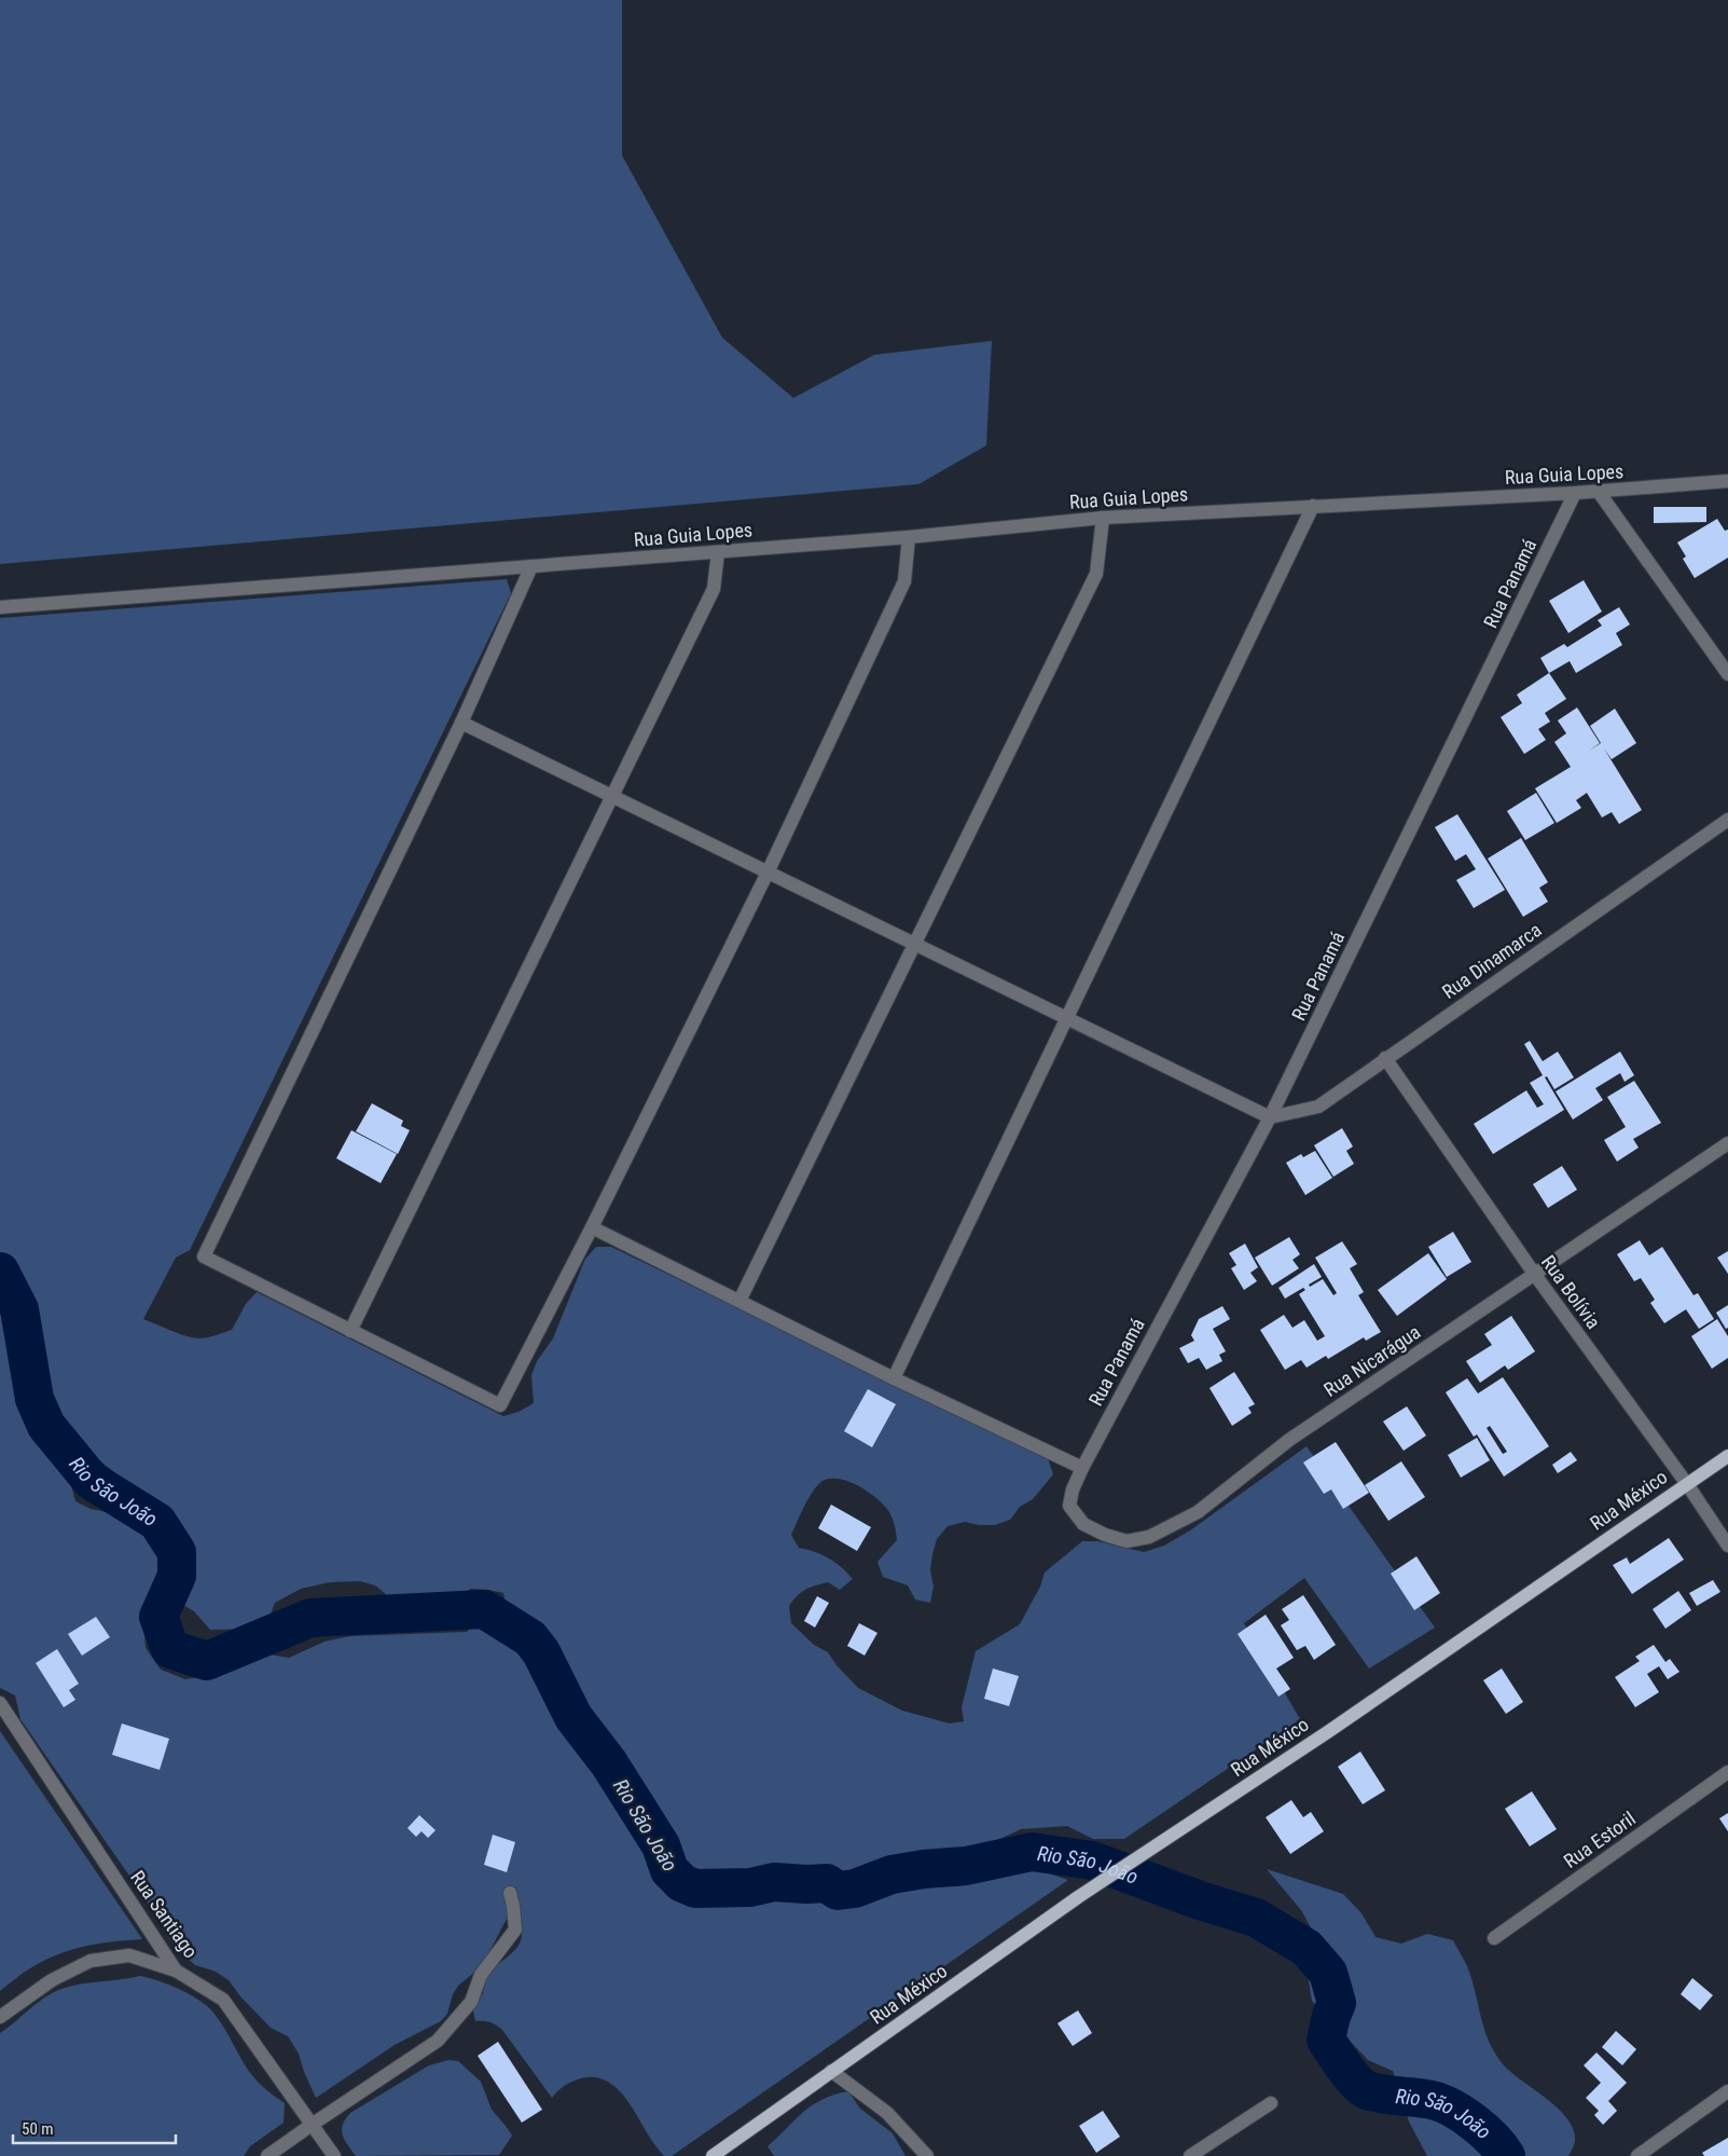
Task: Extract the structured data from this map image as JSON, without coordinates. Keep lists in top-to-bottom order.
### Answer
{
  "streets": {
    "main road": ["Rua México"],
    "street": [
      "Rua Guia Lopes",
      "Rua Panamá",
      "Rua Dinamarca",
      "Rua Bolívia",
      "Rua Nicarágua",
      "Rua Estoril",
      "Rua Santiago"
    ]
  },
  "crossings": [
    ["Rua Guia Lopes", "Rua Panamá"],
    ["Rua Panamá", "Rua Dinamarca"],
    ["Rua Panamá", "Rua Nicarágua"],
    ["Rua Dinamarca", "Rua Bolívia"],
    ["Rua Bolívia", "Rua Nicarágua"],
    ["Rua Bolívia", "Rua México"]
  ],
  "water": ["Rio São João"],
  "scale_bar": "50 m"
}
